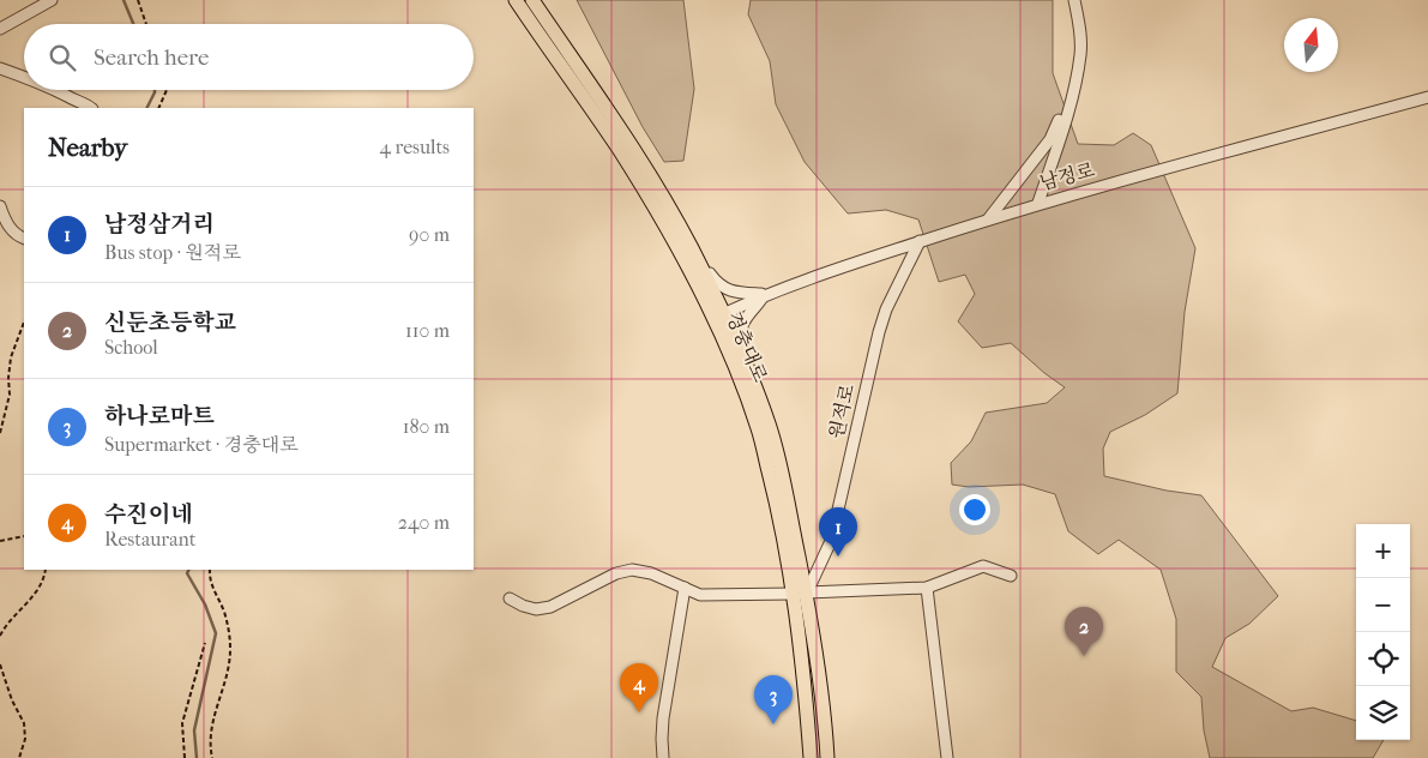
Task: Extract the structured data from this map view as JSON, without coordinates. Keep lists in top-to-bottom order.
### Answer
{
  "streets": {
    "main road": ["경충대로"],
    "street": ["남정로", "원적로"]
  },
  "crossings": [
    ["남정로", "경충대로"],
    ["남정로", "원적로"],
    ["경충대로", "원적로"]
  ],
  "north": "top",
  "page": {
    "search": "Search here",
    "heading": ["Nearby", "4 results"],
    "list": [
      {
        "mark": "1",
        "name": "남정삼거리",
        "note": "Bus stop · 원적로",
        "value": "90 m"
      },
      {
        "mark": "2",
        "name": "신둔초등학교",
        "note": "School",
        "value": "110 m"
      },
      {
        "mark": "3",
        "name": "하나로마트",
        "note": "Supermarket · 경충대로",
        "value": "180 m"
      },
      {
        "mark": "4",
        "name": "수진이네",
        "note": "Restaurant",
        "value": "240 m"
      }
    ],
    "pins": [
      "1",
      "2",
      "4",
      "3"
    ],
    "map_buttons": ["+", "−"]
  }
}
